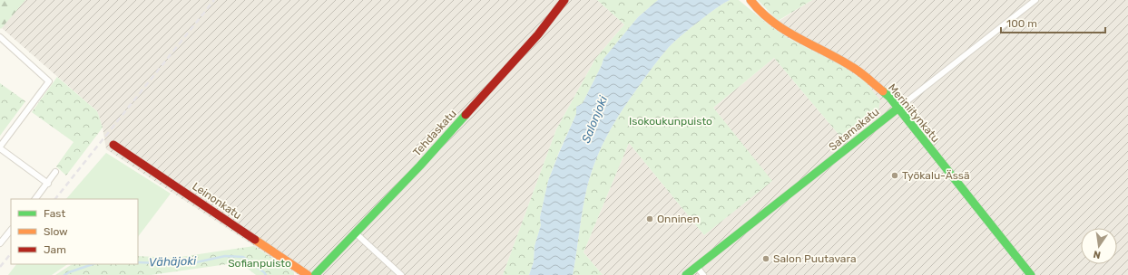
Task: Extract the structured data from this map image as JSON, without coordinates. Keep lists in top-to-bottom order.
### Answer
{
  "streets": {
    "street": [
      "Meriniitynkatu",
      "Satamakatu",
      "Tehdaskatu",
      "Leinonkatu"
    ]
  },
  "crossings": [
    ["Meriniitynkatu", "Satamakatu"]
  ],
  "water": ["Salonjoki", "Vähäjoki"],
  "parks": ["Isokoukunpuisto", "Sofianpuisto"],
  "places": ["Työkalu-Ässä", "Onninen", "Salon Puutavara"],
  "legend": ["Fast", "Slow", "Jam"],
  "scale_bar": "100 m",
  "north": "bottom"
}
